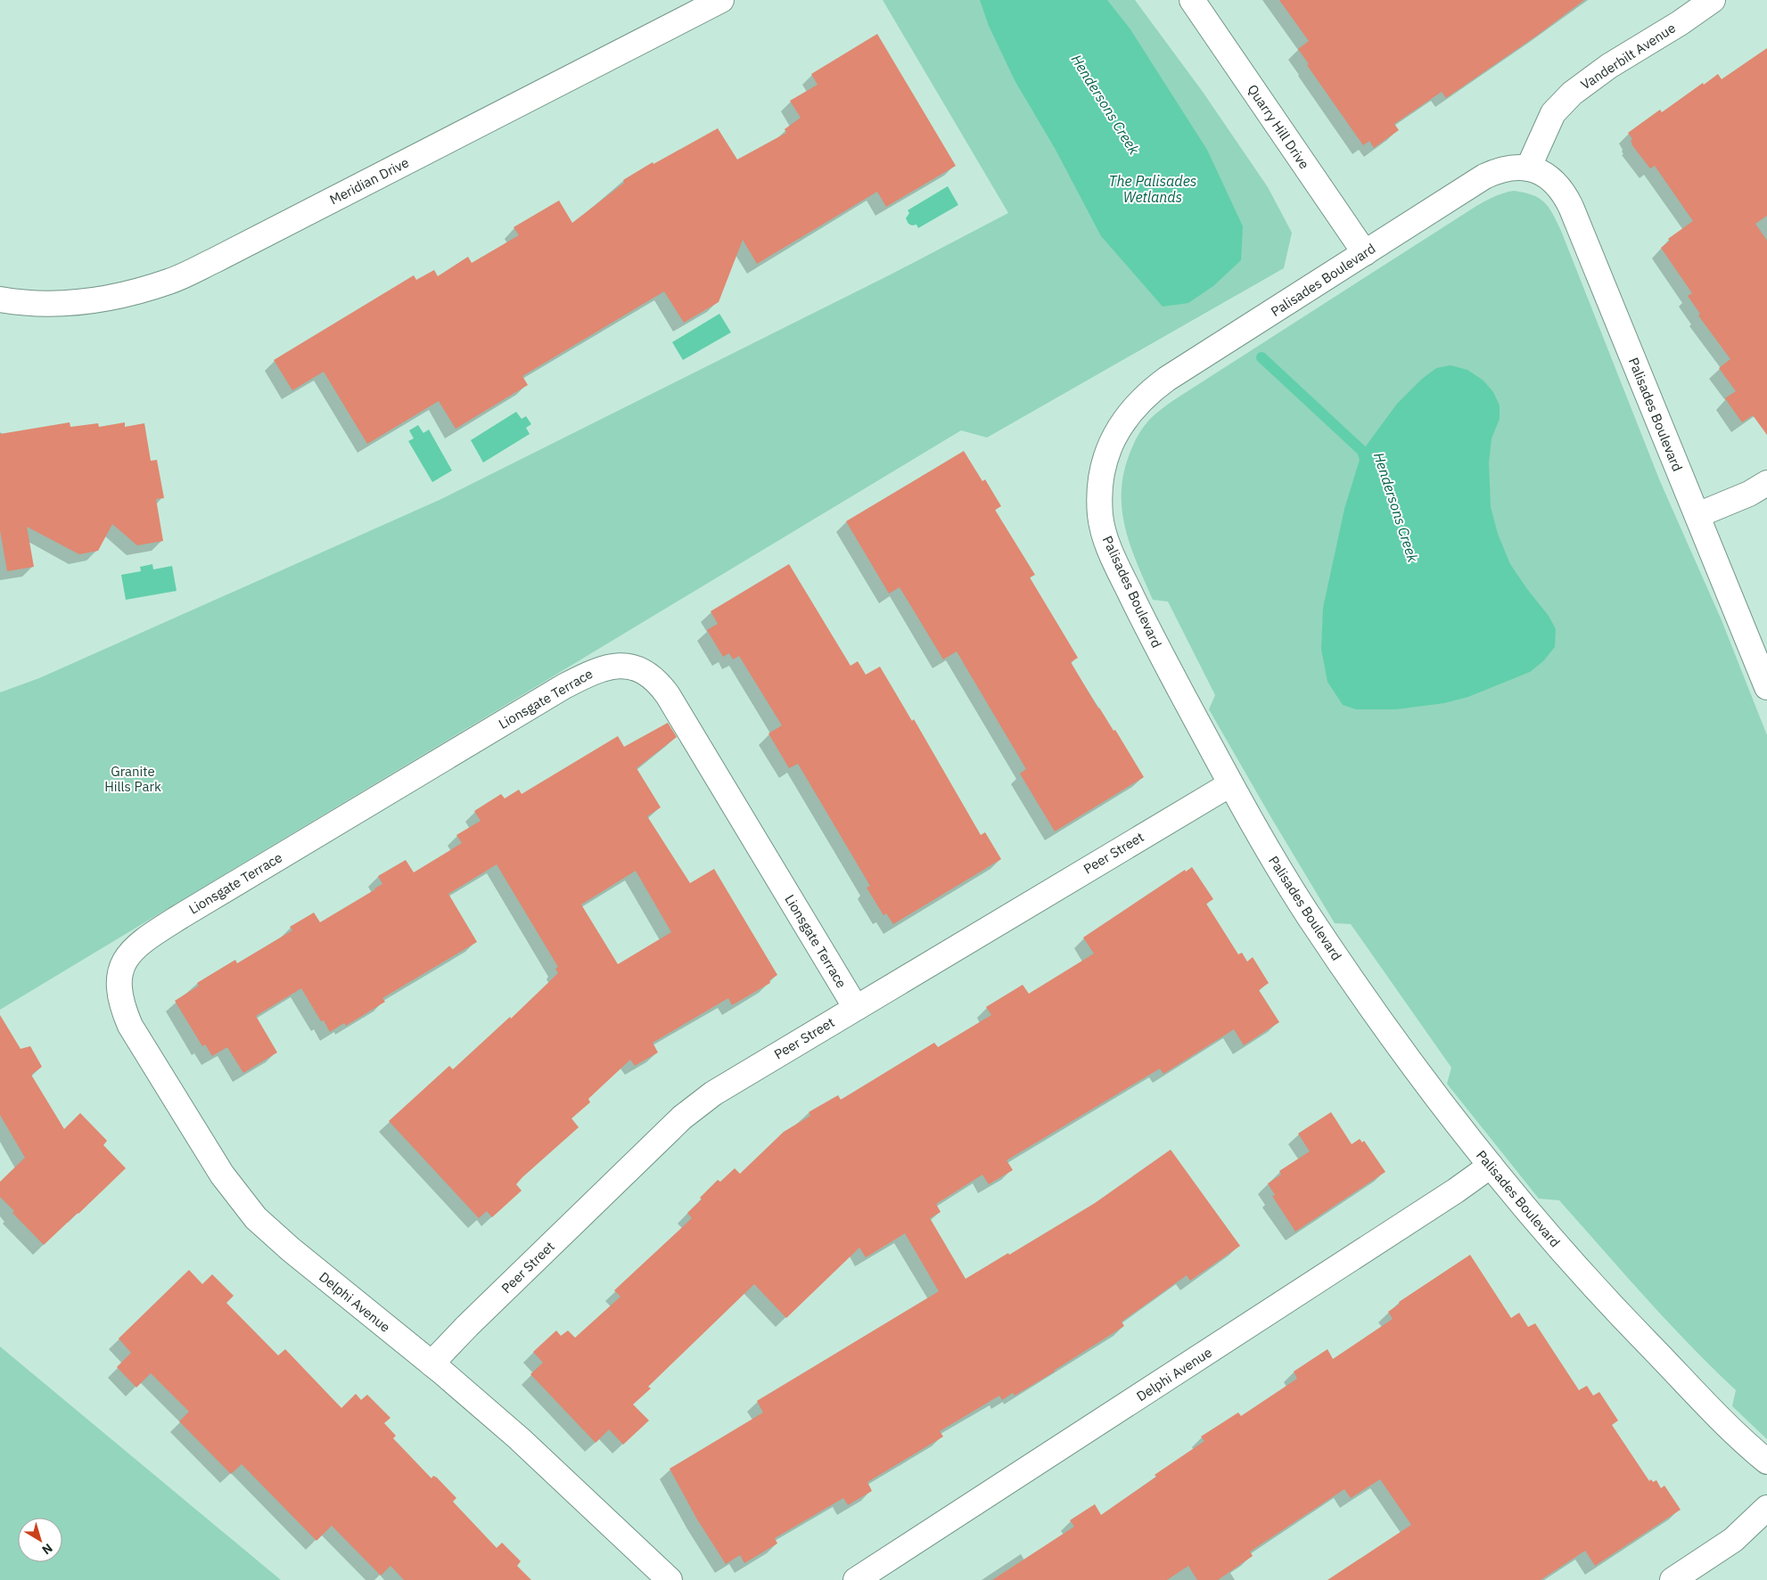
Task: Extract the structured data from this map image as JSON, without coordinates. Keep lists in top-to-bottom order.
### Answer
{
  "streets": {
    "street": [
      "Vanderbilt Avenue",
      "Quarry Hill Drive",
      "Meridian Drive",
      "Palisades Boulevard",
      "Lionsgate Terrace",
      "Peer Street",
      "Delphi Avenue"
    ]
  },
  "crossings": [
    ["Vanderbilt Avenue", "Palisades Boulevard"],
    ["Quarry Hill Drive", "Palisades Boulevard"],
    ["Palisades Boulevard", "Peer Street"],
    ["Palisades Boulevard", "Delphi Avenue"],
    ["Lionsgate Terrace", "Peer Street"],
    ["Lionsgate Terrace", "Delphi Avenue"],
    ["Peer Street", "Delphi Avenue"]
  ],
  "water": ["Hendersons Creek", "The Palisades Wetlands"],
  "parks": ["Granite Hills Park"],
  "north": "bottom right"
}
